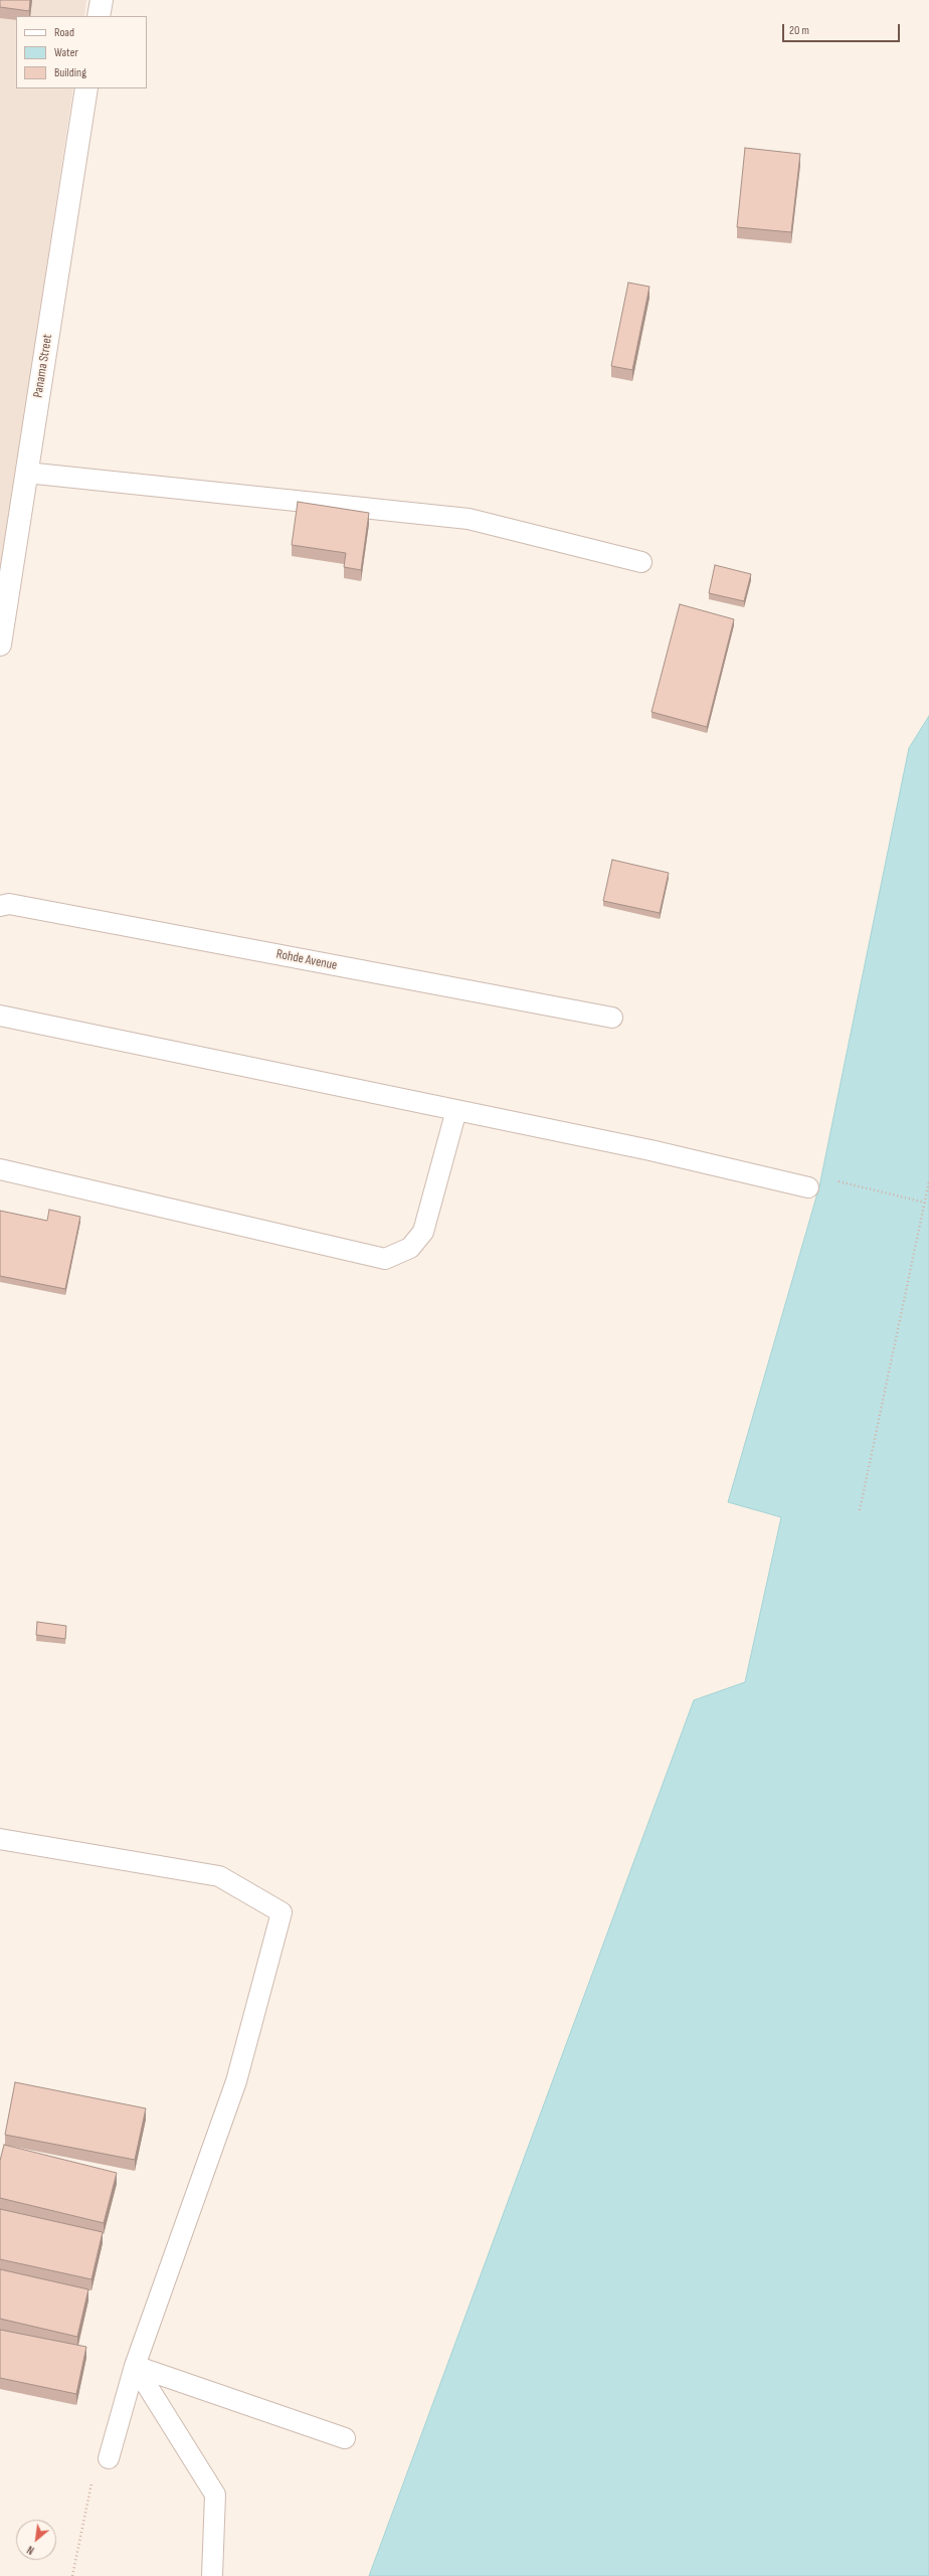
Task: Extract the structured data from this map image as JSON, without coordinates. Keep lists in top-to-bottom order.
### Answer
{
  "streets": {
    "street": ["Panama Street"],
    "lane": ["Rohde Avenue"]
  },
  "legend": ["Road", "Water", "Building"],
  "scale_bar": "20 m",
  "north": "bottom left"
}
